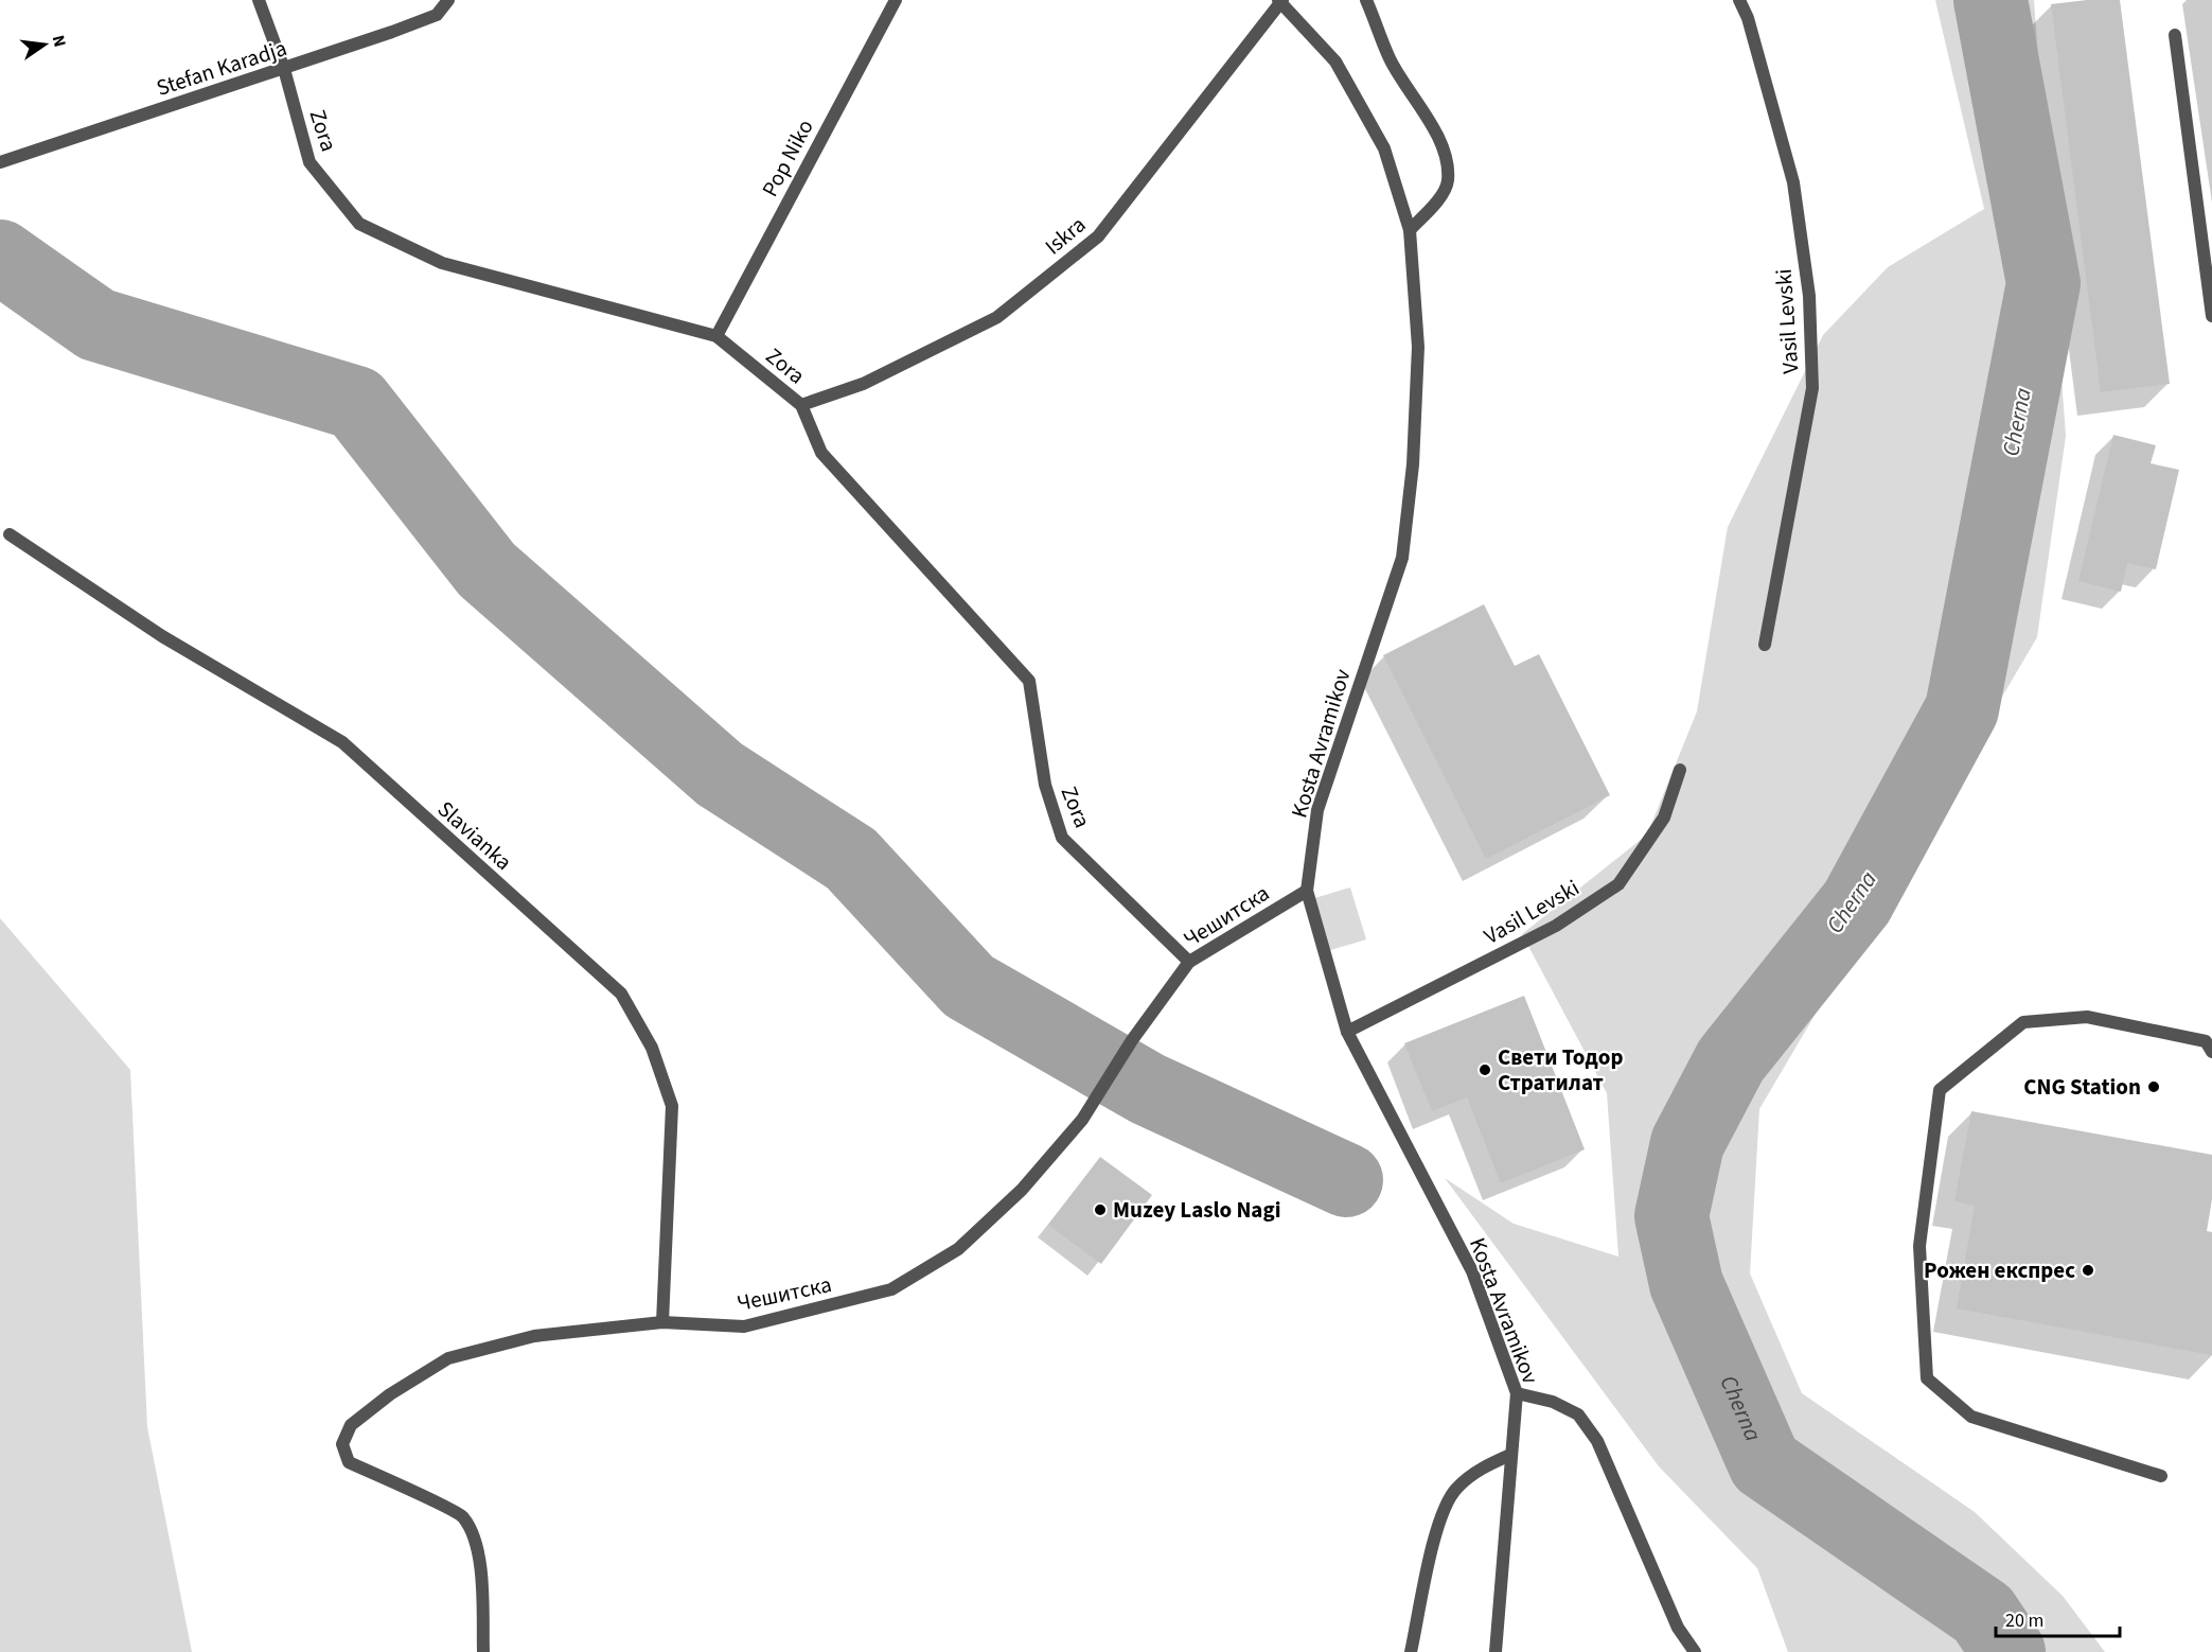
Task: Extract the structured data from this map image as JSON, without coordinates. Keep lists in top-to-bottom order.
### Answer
{
  "streets": {
    "street": [
      "Stefan Karadja",
      "Zora",
      "Pop Niko",
      "Iskra",
      "Vasil Levski",
      "Kosta Avramikov",
      "Slavianka",
      "Чешитска"
    ]
  },
  "crossings": [
    ["Stefan Karadja", "Zora"],
    ["Zora", "Pop Niko"],
    ["Zora", "Iskra"],
    ["Zora", "Чешитска"],
    ["Iskra", "Kosta Avramikov"],
    ["Vasil Levski", "Kosta Avramikov"],
    ["Kosta Avramikov", "Чешитска"],
    ["Slavianka", "Чешитска"]
  ],
  "water": ["Cherna"],
  "places": [
    "Свети Тодор Стратилат",
    "CNG Station",
    "Muzey Laslo Nagi",
    "Рожен експрес"
  ],
  "scale_bar": "20 m",
  "north": "right"
}
